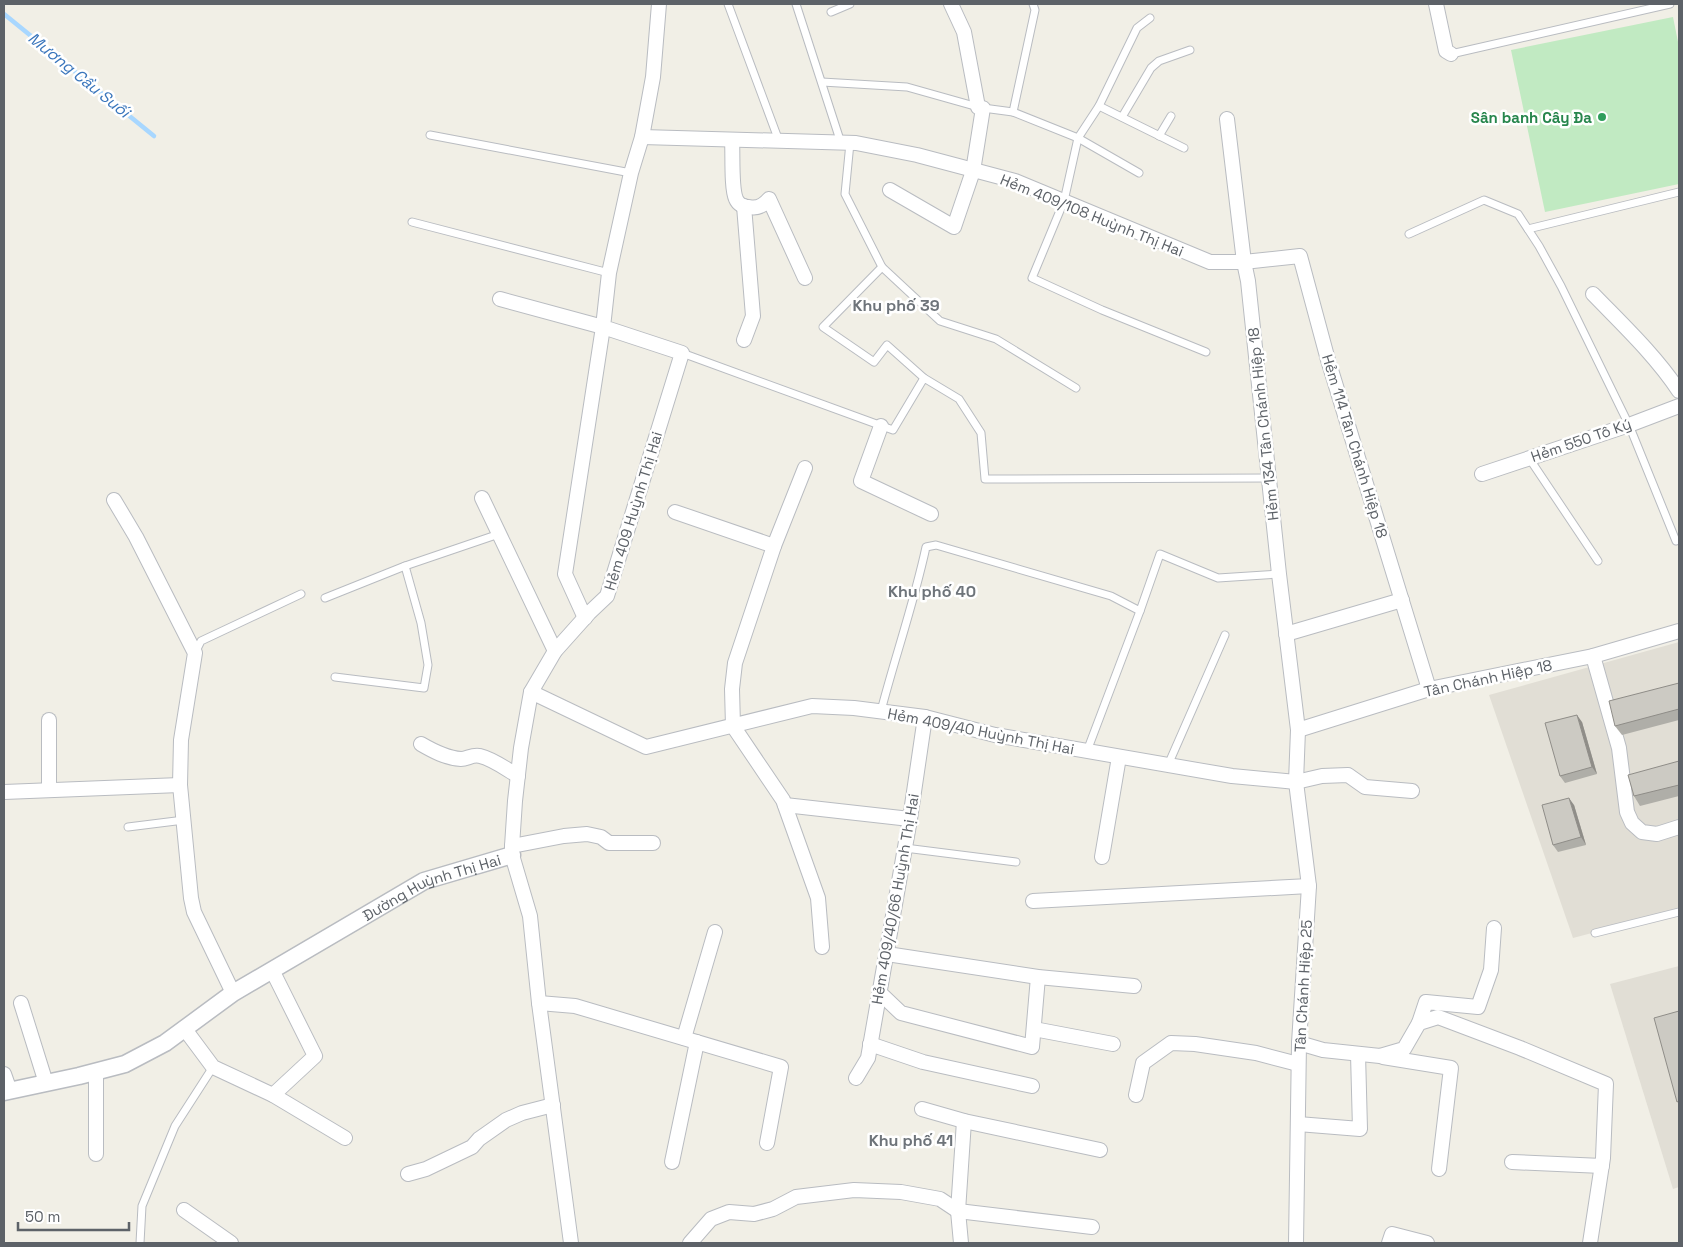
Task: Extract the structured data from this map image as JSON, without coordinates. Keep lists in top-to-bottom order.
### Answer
{
  "streets": {
    "street": [
      "Hẻm 409/108 Huỳnh Thị Hai",
      "Hẻm 134 Tân Chánh Hiệp 18",
      "Hẻm 550 Tô Ký",
      "Hẻm 114 Tân Chánh Hiệp 18",
      "Hẻm 409 Huỳnh Thị Hai",
      "Tân Chánh Hiệp 18",
      "Hẻm 409/40 Huỳnh Thị Hai",
      "Đường Huỳnh Thị Hai",
      "Hẻm 409/40/66 Huỳnh Thị Hai",
      "Tân Chánh Hiệp 25"
    ]
  },
  "crossings": [
    ["Hẻm 409/108 Huỳnh Thị Hai", "Hẻm 134 Tân Chánh Hiệp 18"],
    ["Hẻm 409/108 Huỳnh Thị Hai", "Hẻm 114 Tân Chánh Hiệp 18"],
    ["Hẻm 134 Tân Chánh Hiệp 18", "Hẻm 114 Tân Chánh Hiệp 18"],
    ["Hẻm 134 Tân Chánh Hiệp 18", "Tân Chánh Hiệp 18"],
    ["Hẻm 134 Tân Chánh Hiệp 18", "Tân Chánh Hiệp 25"],
    ["Hẻm 114 Tân Chánh Hiệp 18", "Tân Chánh Hiệp 18"],
    ["Hẻm 409 Huỳnh Thị Hai", "Hẻm 409/40 Huỳnh Thị Hai"],
    ["Hẻm 409 Huỳnh Thị Hai", "Đường Huỳnh Thị Hai"],
    ["Tân Chánh Hiệp 18", "Tân Chánh Hiệp 25"],
    ["Hẻm 409/40 Huỳnh Thị Hai", "Hẻm 409/40/66 Huỳnh Thị Hai"],
    ["Hẻm 409/40 Huỳnh Thị Hai", "Tân Chánh Hiệp 25"]
  ],
  "districts": ["Khu phố 39", "Khu phố 40", "Khu phố 41"],
  "water": ["Mương Cầu Suối"],
  "places": ["Sân banh Cây Đa"],
  "scale_bar": "50 m"
}
